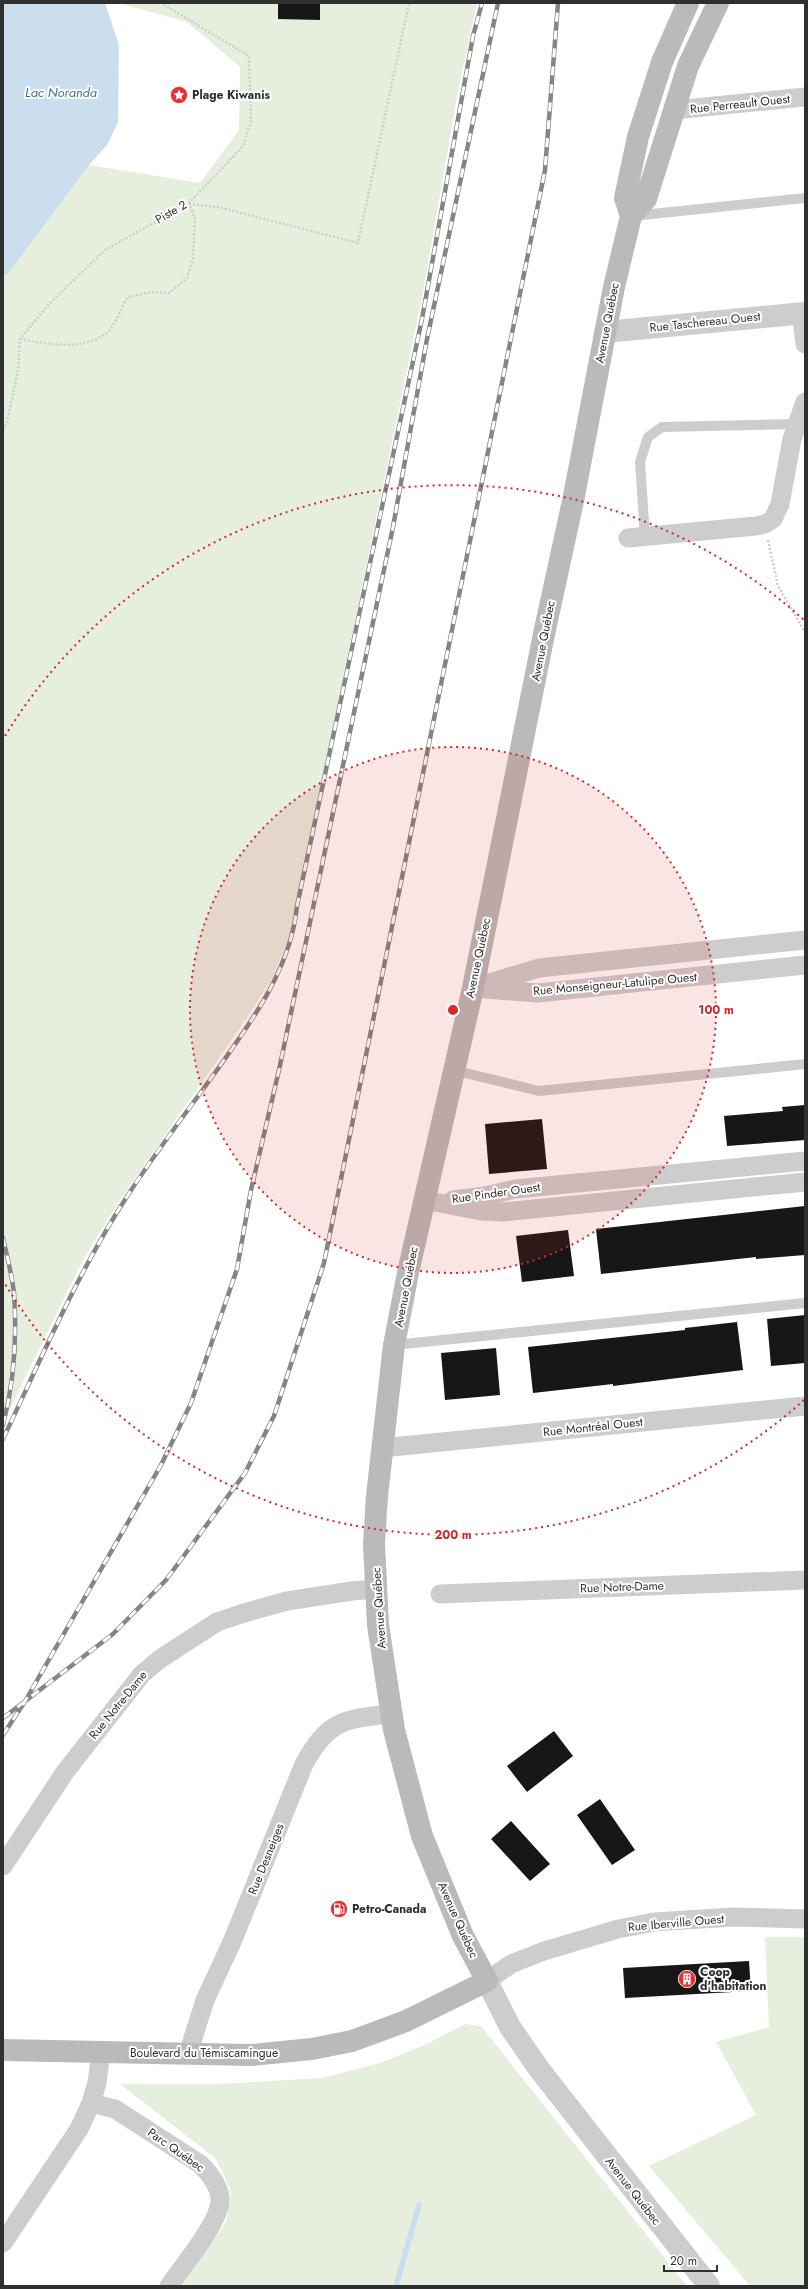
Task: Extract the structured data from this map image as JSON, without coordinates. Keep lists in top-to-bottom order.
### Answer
{
  "streets": {
    "main road": ["Avenue Québec", "Boulevard du Témiscamingue"],
    "street": [
      "Rue Perreault Ouest",
      "Rue Taschereau Ouest",
      "Rue Monseigneur-Latulipe Ouest",
      "Rue Pinder Ouest",
      "Rue Montréal Ouest",
      "Rue Notre-Dame",
      "Rue Desneiges",
      "Rue Iberville Ouest",
      "Parc Québec"
    ],
    "path": ["Piste 2"]
  },
  "crossings": [
    ["Rue Perreault Ouest", "Avenue Québec"],
    ["Rue Taschereau Ouest", "Avenue Québec"],
    ["Avenue Québec", "Rue Monseigneur-Latulipe Ouest"],
    ["Avenue Québec", "Rue Pinder Ouest"],
    ["Avenue Québec", "Rue Montréal Ouest"],
    ["Avenue Québec", "Rue Notre-Dame"],
    ["Avenue Québec", "Rue Desneiges"],
    ["Avenue Québec", "Rue Iberville Ouest"],
    ["Avenue Québec", "Boulevard du Témiscamingue"],
    ["Rue Desneiges", "Boulevard du Témiscamingue"],
    ["Rue Iberville Ouest", "Boulevard du Témiscamingue"]
  ],
  "water": ["Lac Noranda"],
  "places": {
    "place": ["Plage Kiwanis"],
    "fuel station": ["Petro-Canada"],
    "building": ["Coop d'habitation"]
  },
  "scale_bar": "20 m",
  "rings": ["100 m", "200 m"]
}
